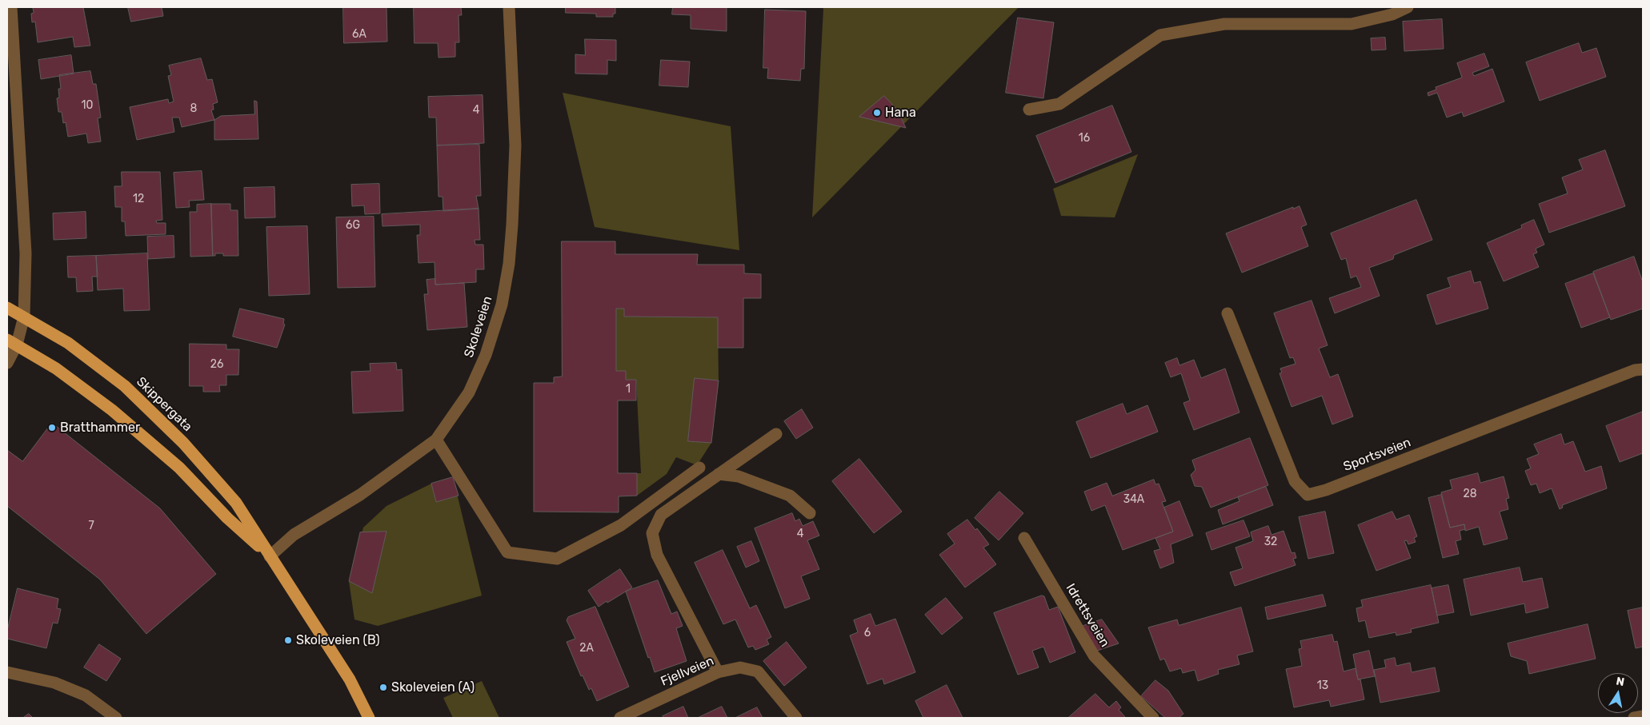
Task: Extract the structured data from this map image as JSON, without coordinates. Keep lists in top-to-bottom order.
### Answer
{
  "streets": {
    "main road": ["Skippergata"],
    "street": [
      "Skoleveien",
      "Sportsveien",
      "Idrettsveien",
      "Fjellveien"
    ]
  },
  "crossings": [
    ["Skoleveien", "Skippergata"]
  ],
  "places": [
    "Hana",
    "Bratthammer",
    "Skoleveien (B)",
    "Skoleveien (A)"
  ],
  "house_numbers": [
    "6A",
    "10",
    "8",
    "4",
    "16",
    "12",
    "6G",
    "26",
    "1",
    "28",
    "34A",
    "7",
    "4",
    "32",
    "6",
    "2A",
    "13"
  ],
  "north": "top"
}
